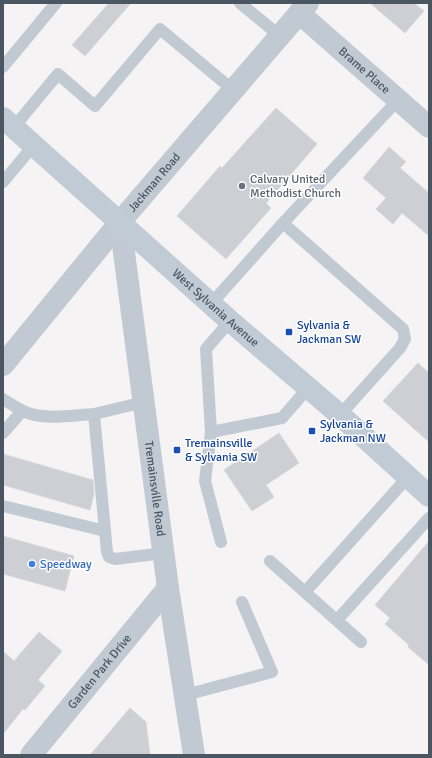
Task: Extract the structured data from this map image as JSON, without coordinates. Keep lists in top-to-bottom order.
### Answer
{
  "streets": {
    "main road": ["West Sylvania Avenue"],
    "street": [
      "Brame Place",
      "Jackman Road",
      "Tremainsville Road",
      "Garden Park Drive"
    ]
  },
  "crossings": [
    ["Brame Place", "Jackman Road"],
    ["Jackman Road", "West Sylvania Avenue"],
    ["Jackman Road", "Tremainsville Road"],
    ["West Sylvania Avenue", "Tremainsville Road"],
    ["Tremainsville Road", "Garden Park Drive"]
  ],
  "places": {
    "other": ["Calvary United Methodist Church", "Speedway"],
    "transit": ["Sylvania & Jackman SW", "Sylvania & Jackman NW", "Tremainsville & Sylvania SW"]
  }
}
